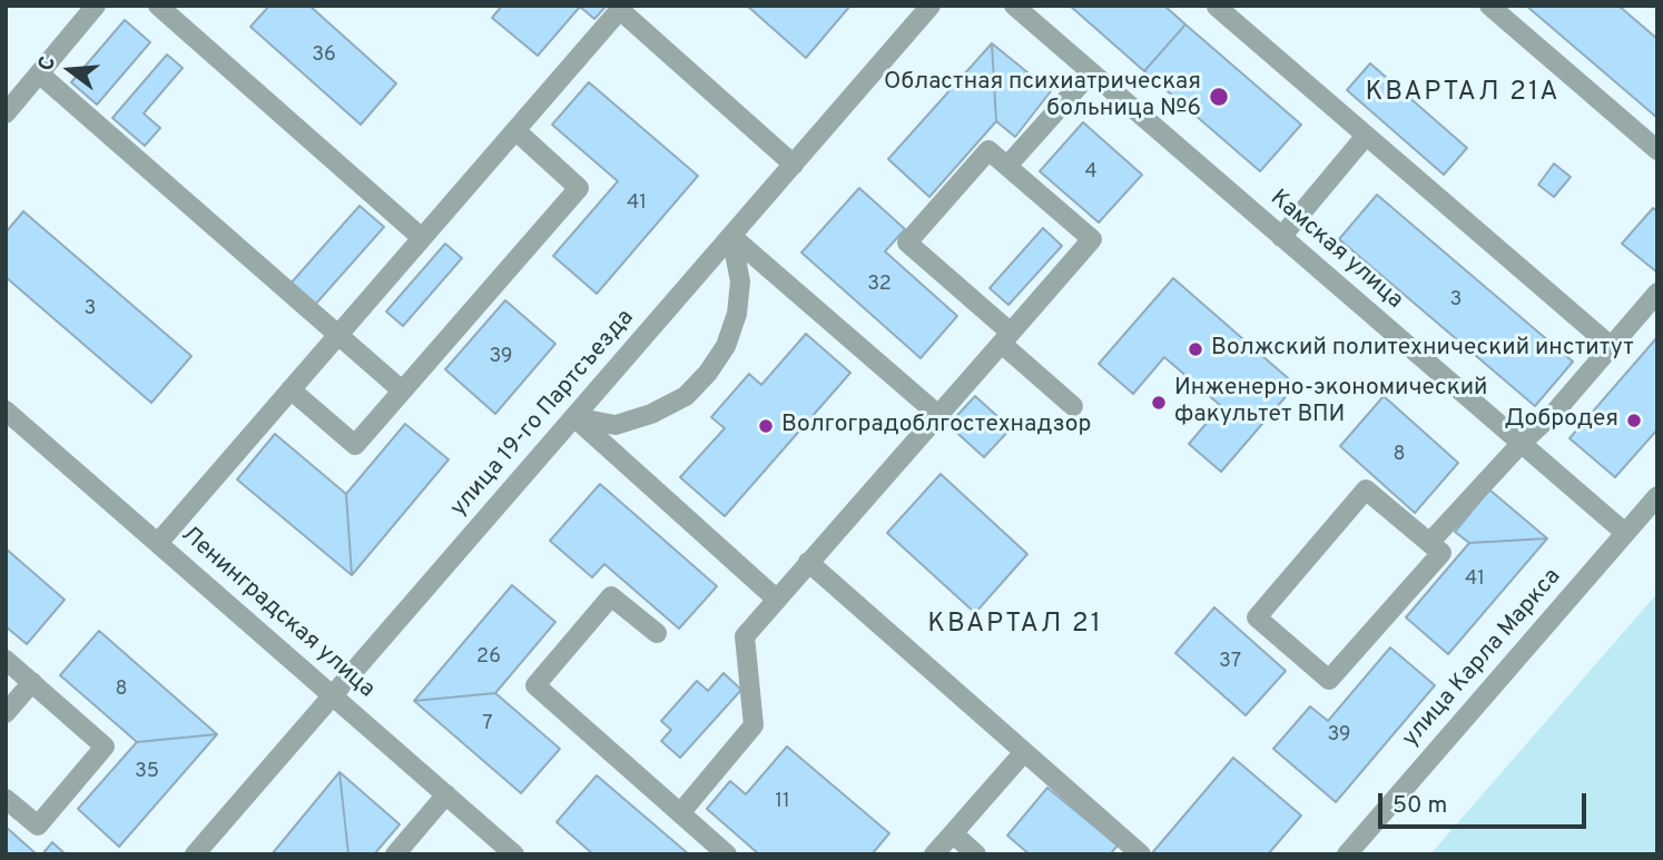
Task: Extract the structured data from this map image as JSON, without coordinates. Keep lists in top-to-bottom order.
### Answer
{
  "streets": {
    "street": [
      "Камская улица",
      "улица 19-го Партсъезда",
      "Ленинградская улица",
      "улица Карла Маркса"
    ]
  },
  "crossings": [
    ["Камская улица", "улица Карла Маркса"],
    ["улица 19-го Партсъезда", "Ленинградская улица"]
  ],
  "districts": ["КВАРТАЛ 21А", "КВАРТАЛ 21"],
  "places": [
    "Областная психиатрическая больница №6",
    "Волжский политехнический институт",
    "Инженерно-экономический факультет ВПИ",
    "Добродея",
    "Волгоградоблгостехнадзор"
  ],
  "house_numbers": [
    "36",
    "4",
    "41",
    "32",
    "3",
    "3",
    "39",
    "8",
    "41",
    "26",
    "37",
    "8",
    "7",
    "39",
    "35",
    "11"
  ],
  "scale_bar": "50 m",
  "north": "left"
}
